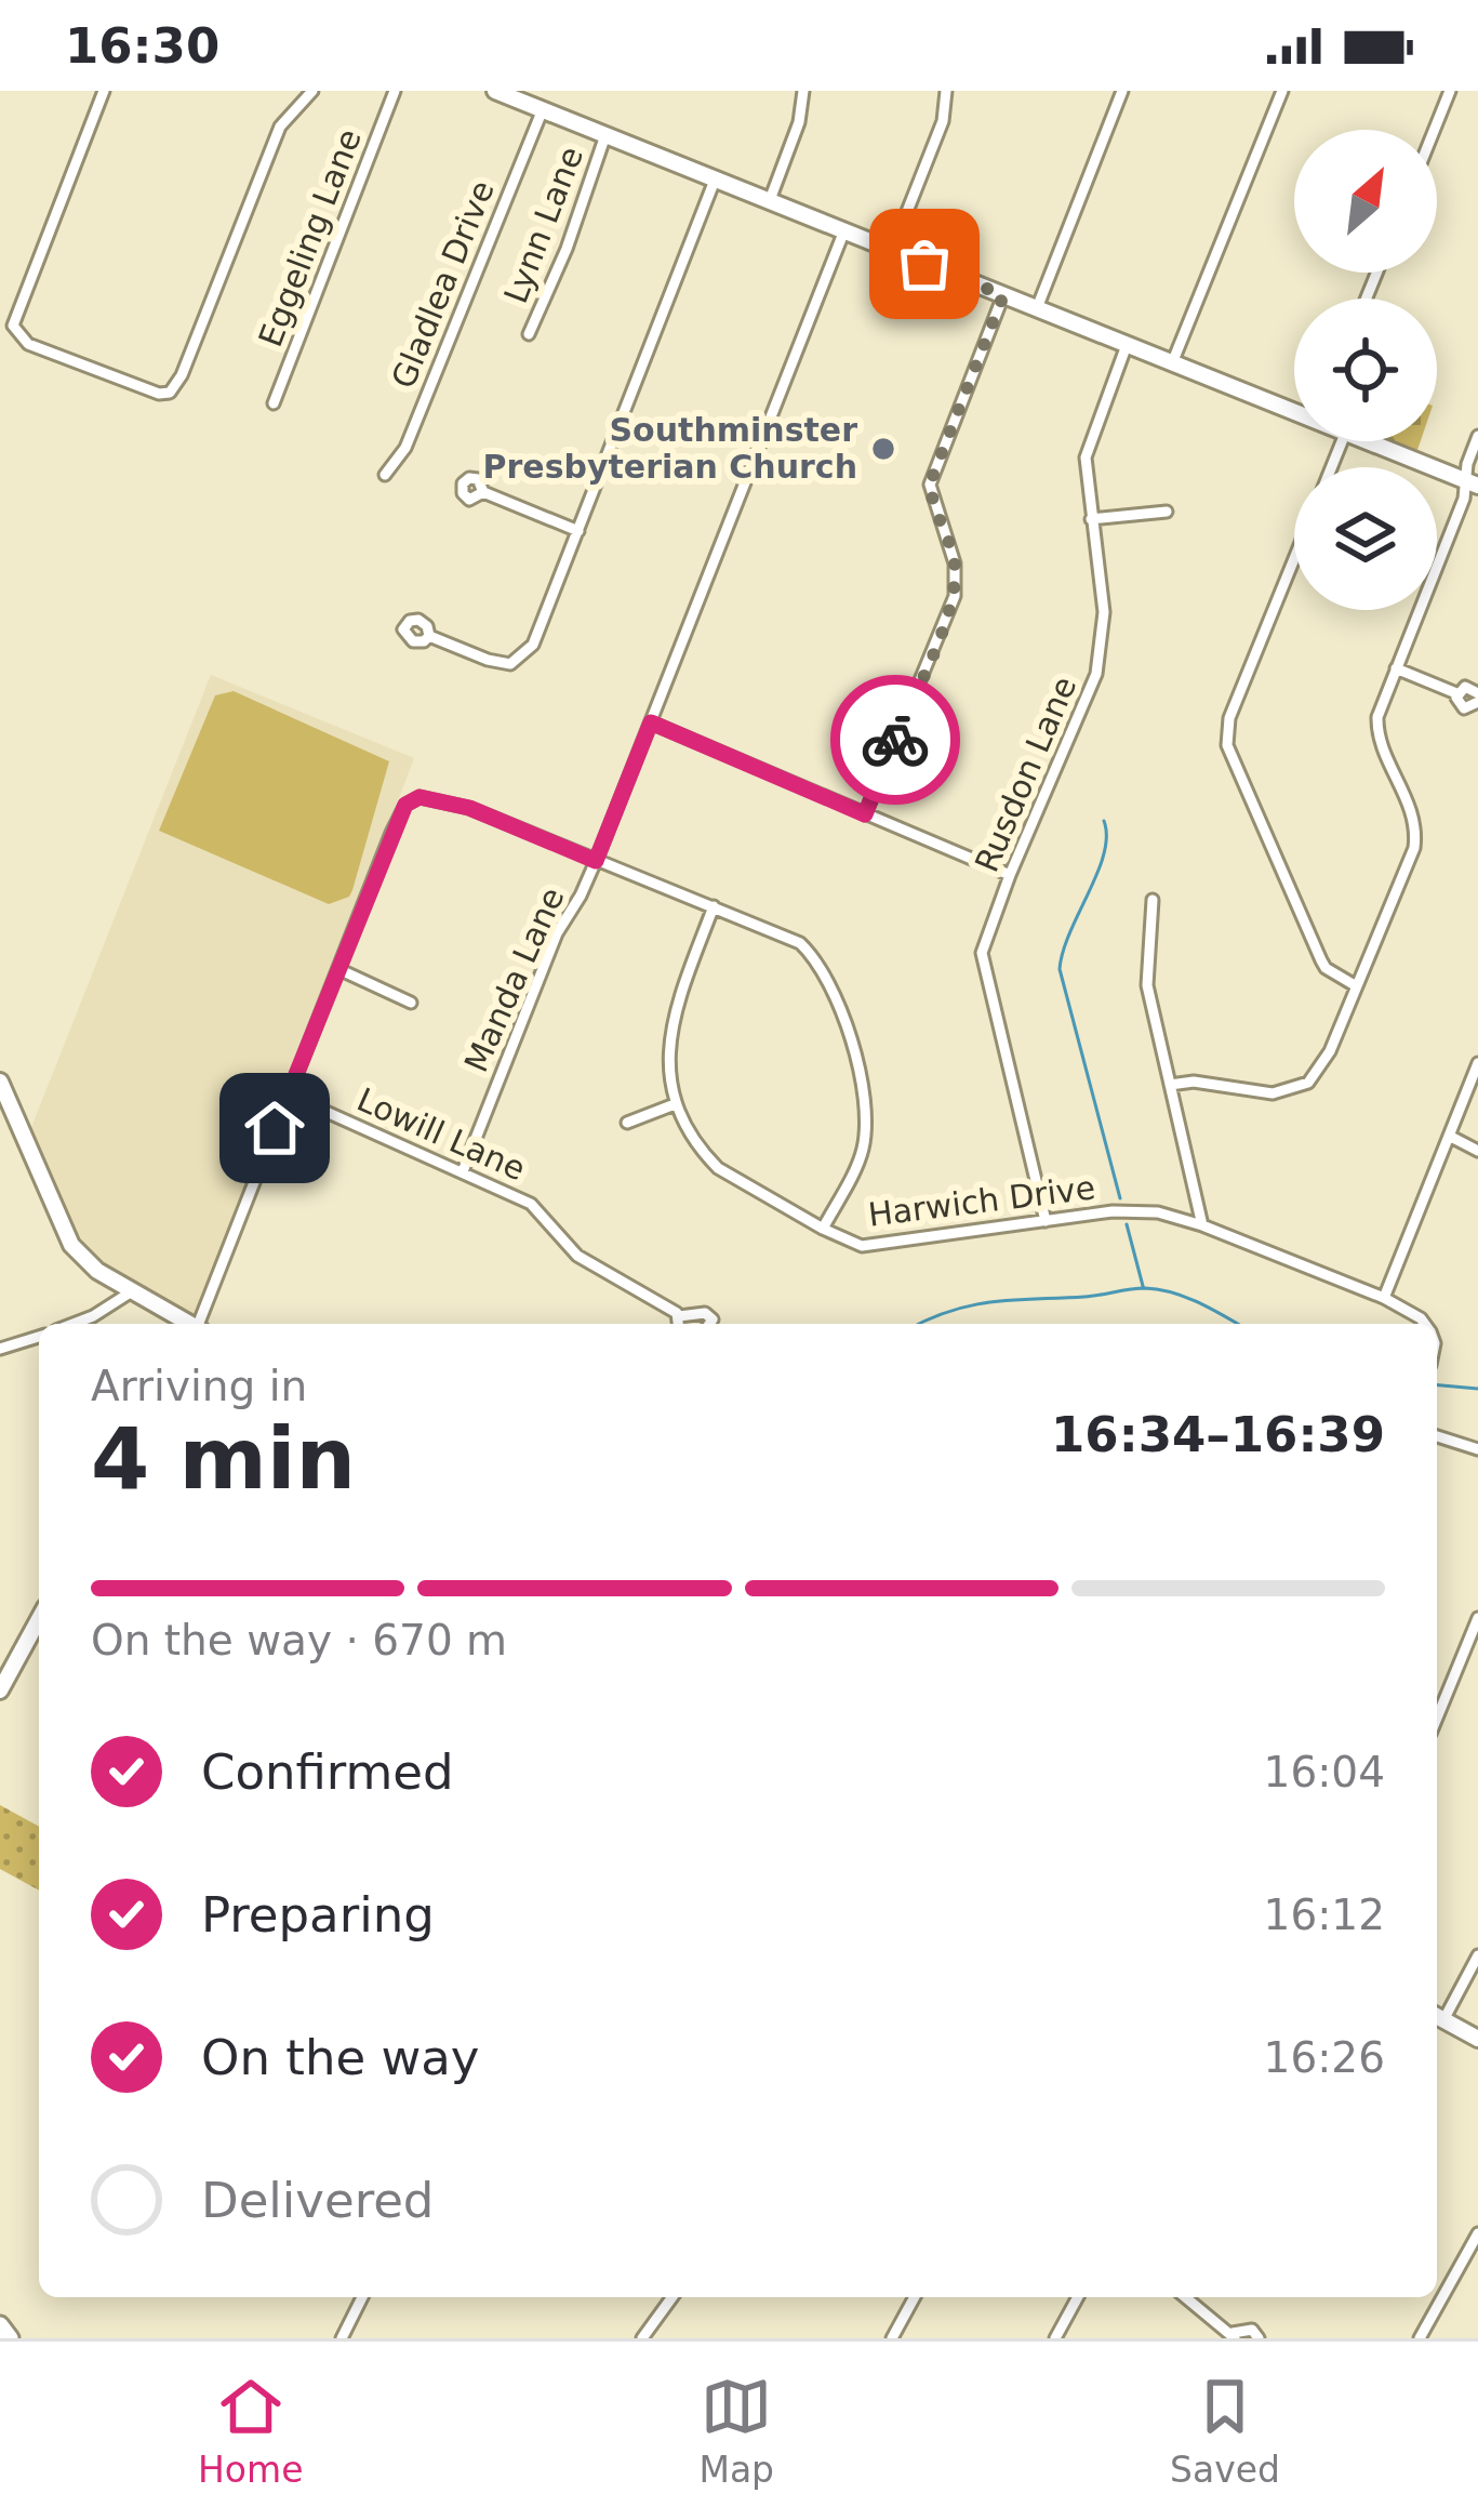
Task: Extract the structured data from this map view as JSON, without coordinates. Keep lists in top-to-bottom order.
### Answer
{
  "streets": {
    "street": [
      "Lynn Lane",
      "Eggeling Lane",
      "Gladlea Drive",
      "Rusdon Lane",
      "Manda Lane",
      "Lowill Lane",
      "Harwich Drive"
    ]
  },
  "crossings": [
    ["Rusdon Lane", "Harwich Drive"],
    ["Manda Lane", "Lowill Lane"]
  ],
  "places": ["Southminster Presbyterian Church"],
  "north": "top right",
  "page": {
    "status": "16:30",
    "heading": ["4 min", "Arriving in", "16:34–16:39"],
    "bar": "On the way · 670 m",
    "list": [
      ["Confirmed", "16:04"],
      ["Preparing", "16:12"],
      ["On the way", "16:26"],
      "Delivered"
    ],
    "tabs": ["Home", "Map", "Saved"]
  }
}
